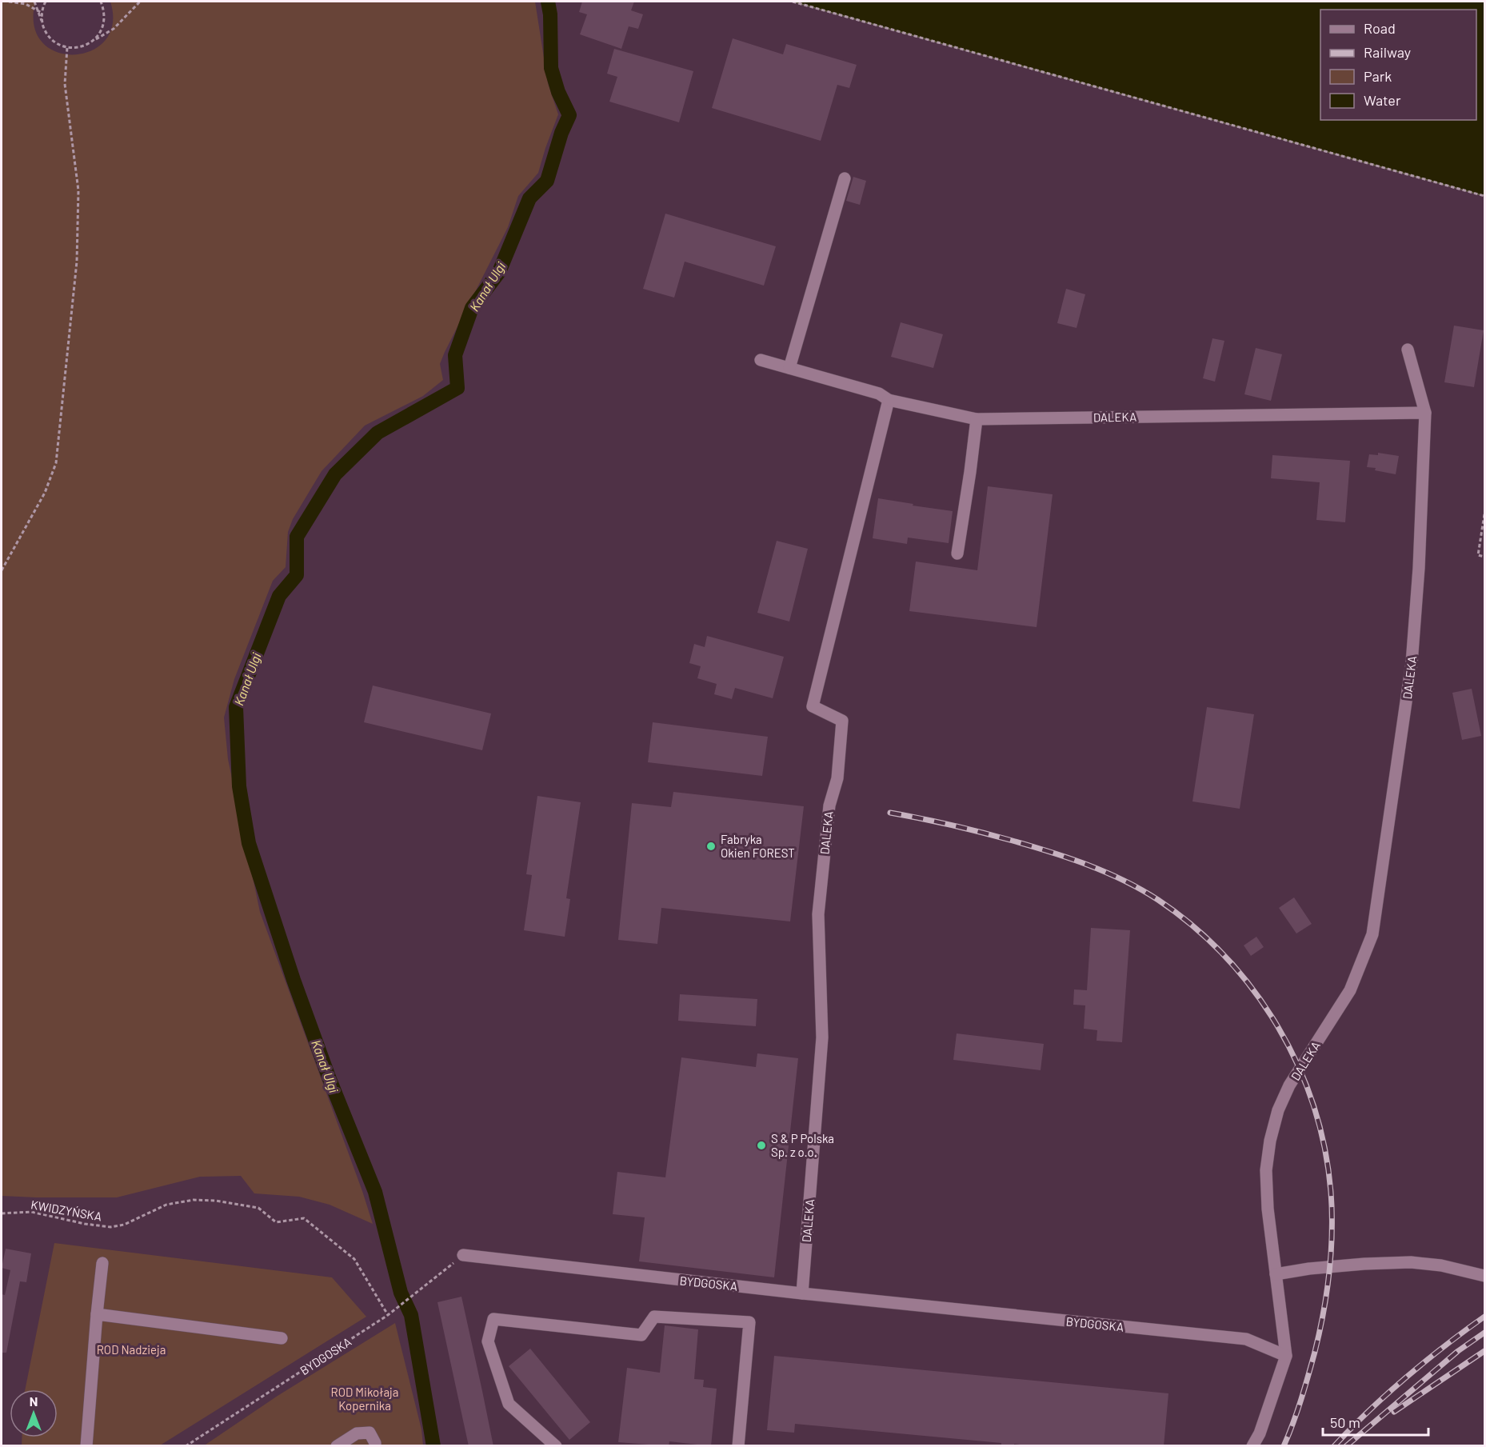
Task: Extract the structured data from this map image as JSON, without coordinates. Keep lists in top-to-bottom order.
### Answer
{
  "streets": {
    "street": ["DALEKA", "BYDGOSKA"],
    "path": ["KWIDZYŃSKA"]
  },
  "crossings": [
    ["DALEKA", "BYDGOSKA"],
    ["KWIDZYŃSKA", "BYDGOSKA"]
  ],
  "water": ["Kanał Ulgi"],
  "parks": ["ROD Nadzieja", "ROD Mikołaja Kopernika"],
  "places": ["Fabryka Okien FOREST", "S & P Polska Sp. z o.o."],
  "legend": [
    "Road",
    "Railway",
    "Park",
    "Water"
  ],
  "scale_bar": "50 m",
  "north": "top"
}
